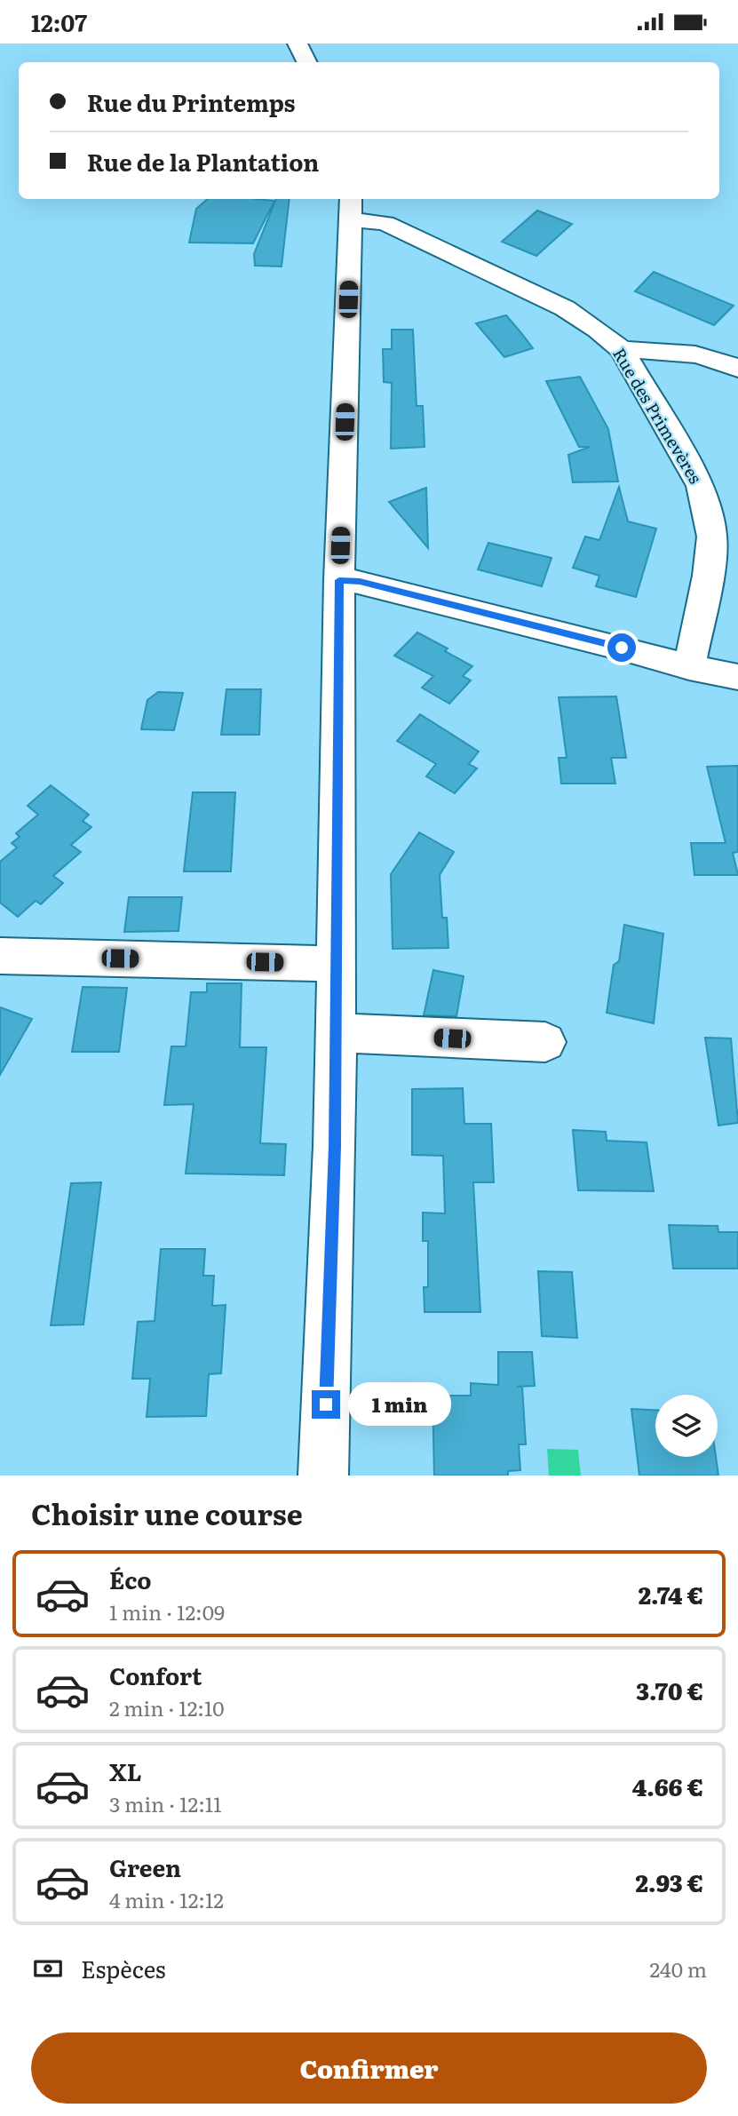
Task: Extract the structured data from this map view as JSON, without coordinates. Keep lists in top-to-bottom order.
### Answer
{
  "streets": {
    "street": ["Rue des Primevères"]
  },
  "page": {
    "status": "12:07",
    "banner": ["Rue du Printemps", "Rue de la Plantation"],
    "bubble": "1 min",
    "heading": "Choisir une course",
    "list": [
      {
        "name": "Éco",
        "note": "1 min · 12:09",
        "value": "2.74 €"
      },
      {
        "name": "Confort",
        "note": "2 min · 12:10",
        "value": "3.70 €"
      },
      {
        "name": "XL",
        "note": "3 min · 12:11",
        "value": "4.66 €"
      },
      {
        "name": "Green",
        "note": "4 min · 12:12",
        "value": "2.93 €"
      }
    ],
    "pay": ["Espèces", "240 m"],
    "buttons": "Confirmer"
  }
}
